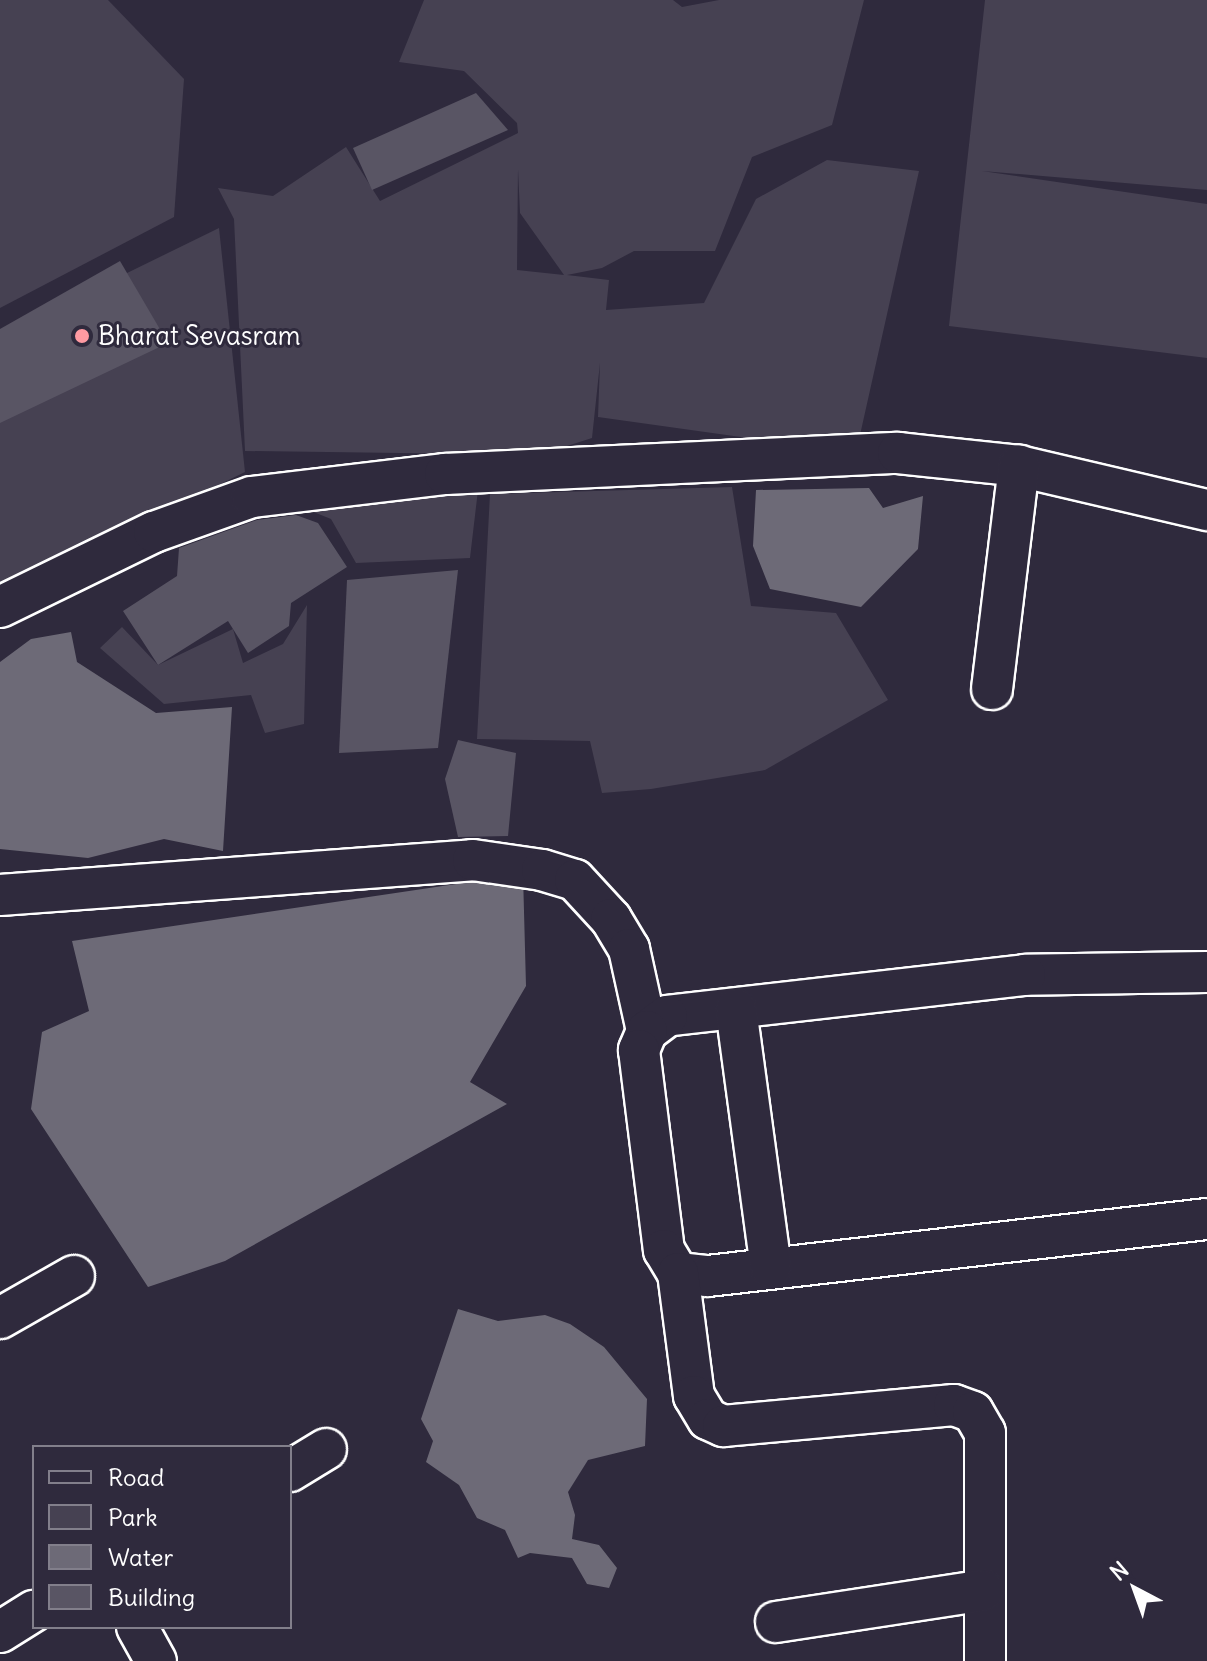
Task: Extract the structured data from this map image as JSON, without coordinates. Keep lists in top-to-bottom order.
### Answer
{
  "places": ["Bharat Sevasram"],
  "legend": [
    "Road",
    "Park",
    "Water",
    "Building"
  ],
  "north": "top left"
}
